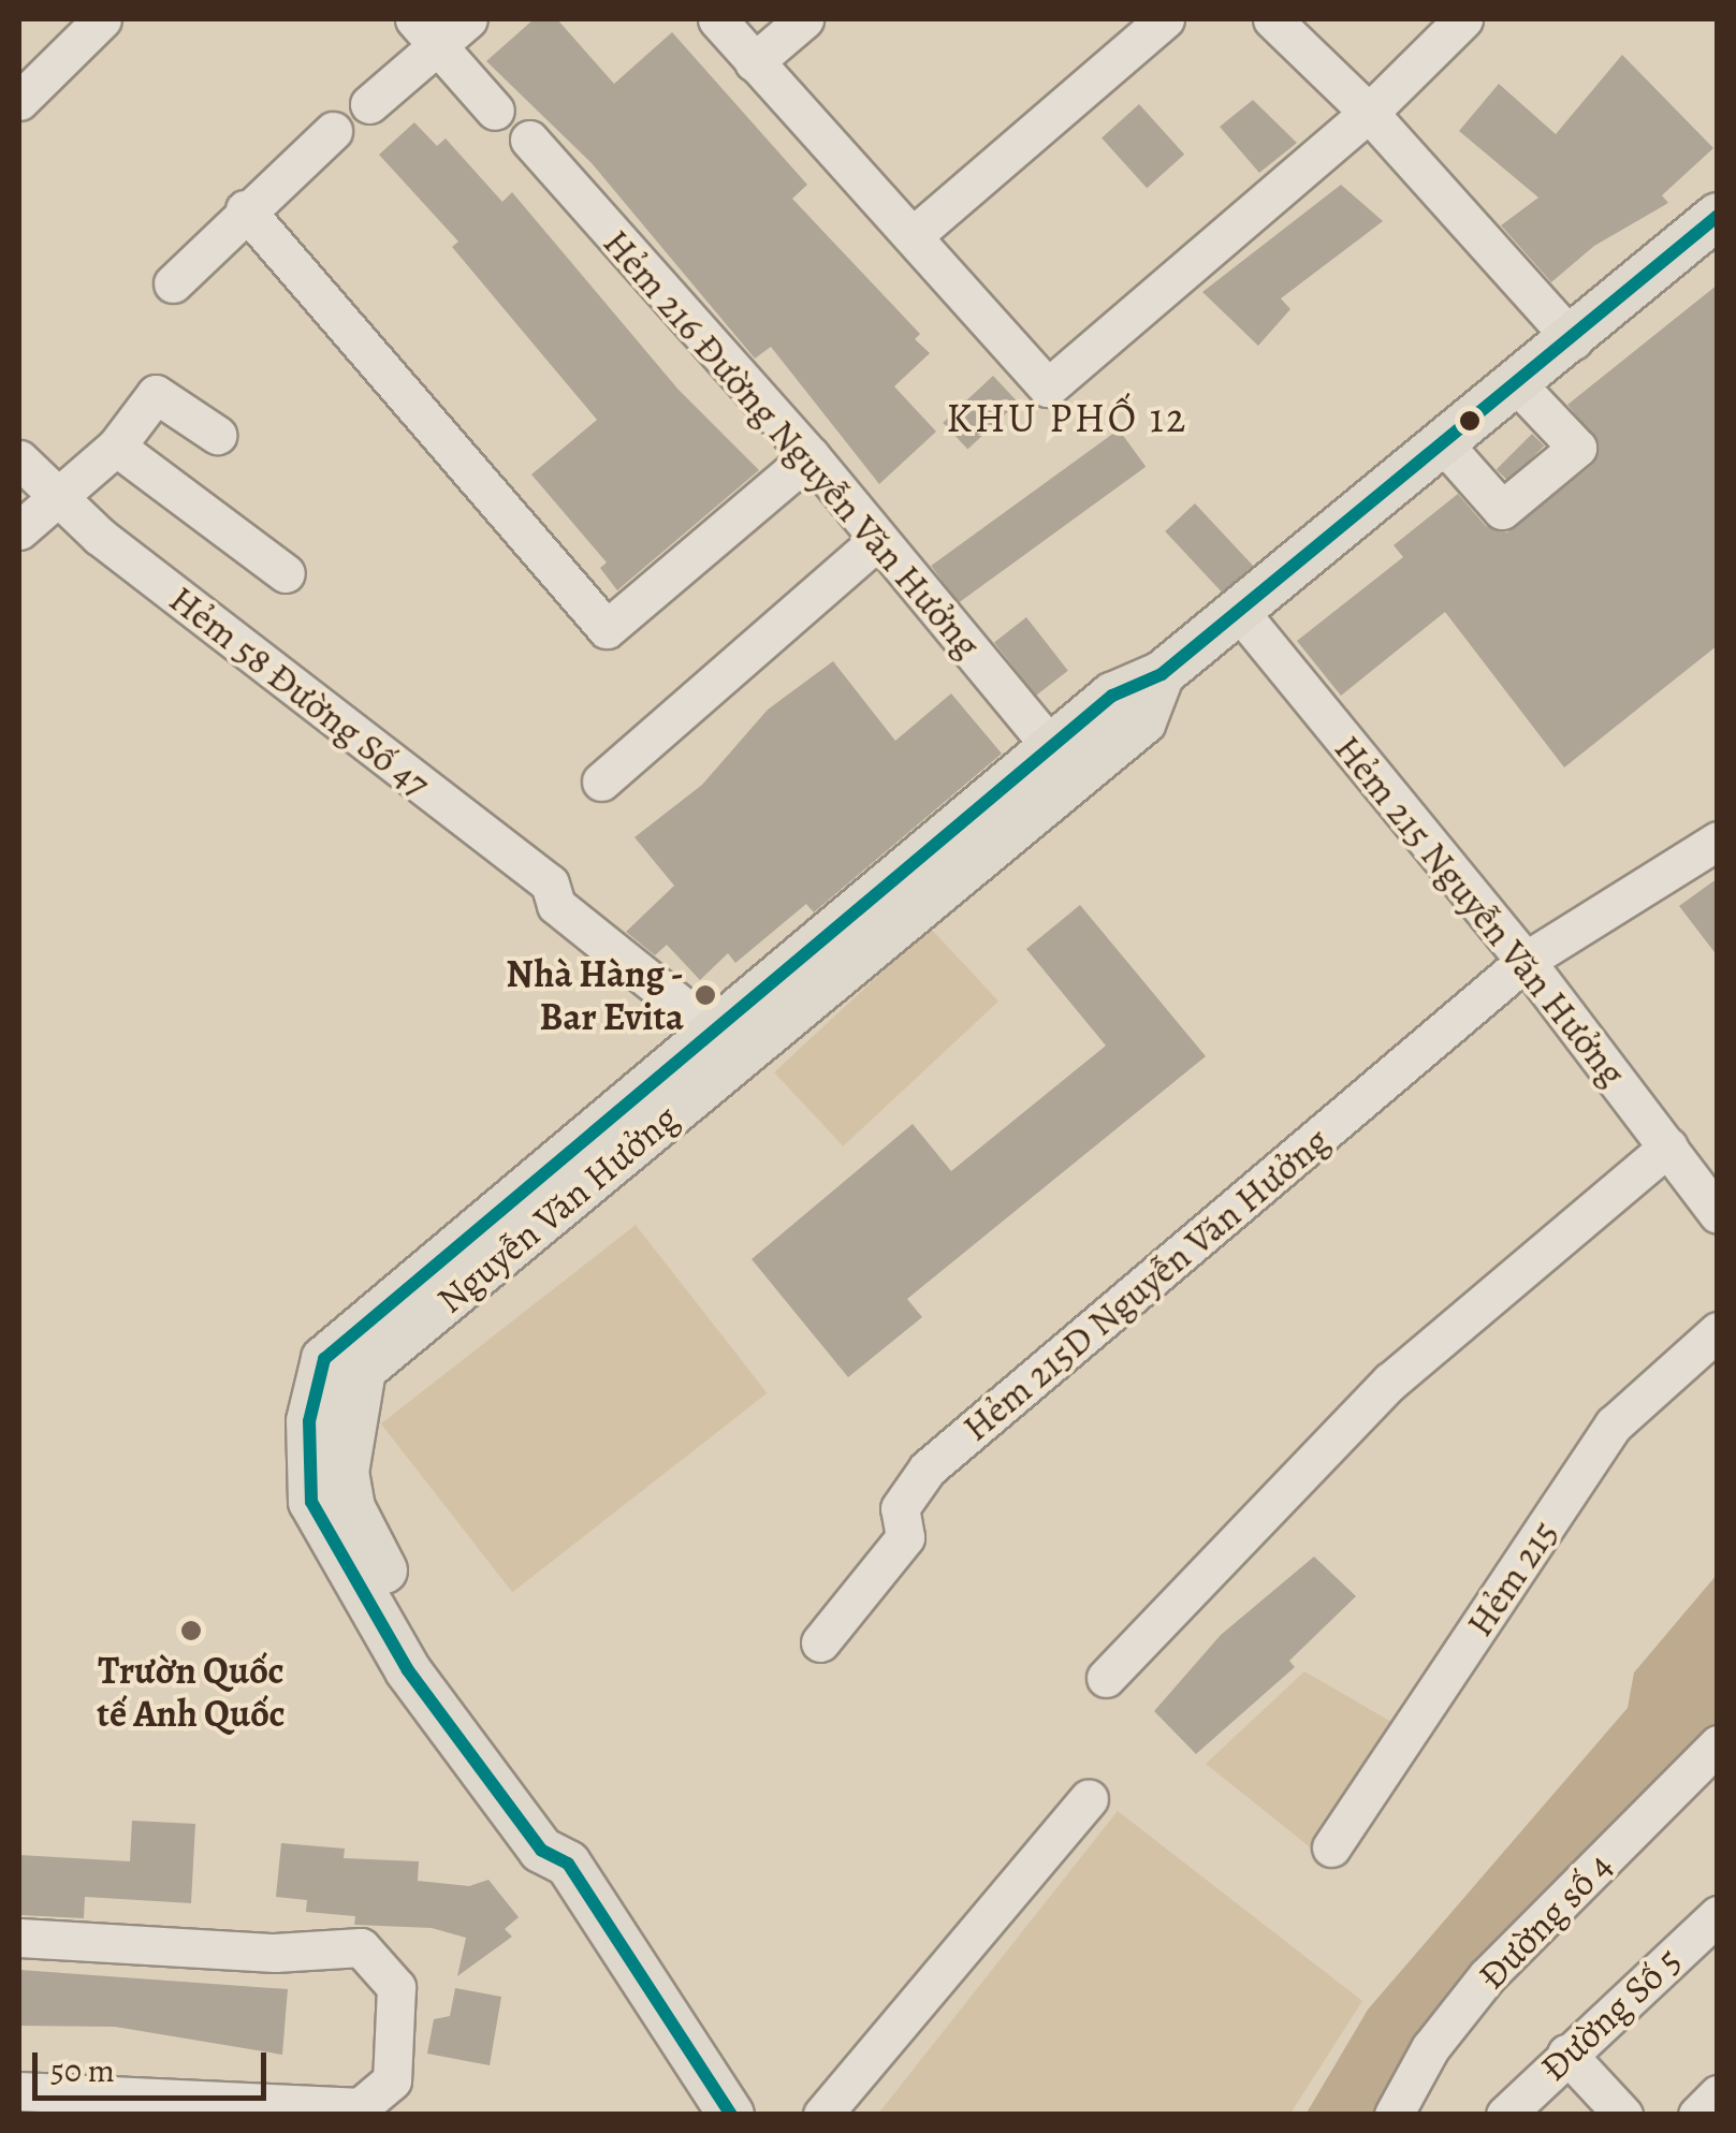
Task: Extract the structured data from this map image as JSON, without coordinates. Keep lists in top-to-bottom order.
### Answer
{
  "streets": {
    "main road": ["Nguyễn Văn Hưởng"],
    "street": [
      "Hẻm 216 Đường Nguyễn Văn Hưởng",
      "Hẻm 58 Đường Số 47",
      "Hẻm 215 Nguyễn Văn Hưởng",
      "Hẻm 215D Nguyễn Văn Hưởng",
      "Hẻm 215",
      "Đường số 4",
      "Đường Số 5"
    ]
  },
  "crossings": [
    ["Hẻm 216 Đường Nguyễn Văn Hưởng", "Nguyễn Văn Hưởng"],
    ["Hẻm 58 Đường Số 47", "Nguyễn Văn Hưởng"],
    ["Hẻm 215 Nguyễn Văn Hưởng", "Nguyễn Văn Hưởng"],
    ["Hẻm 215 Nguyễn Văn Hưởng", "Hẻm 215D Nguyễn Văn Hưởng"]
  ],
  "districts": ["KHU PHỐ 12"],
  "places": ["Nhà Hàng - Bar Evita", "Trườn Quốc tế Anh Quốc"],
  "scale_bar": "50 m"
}
